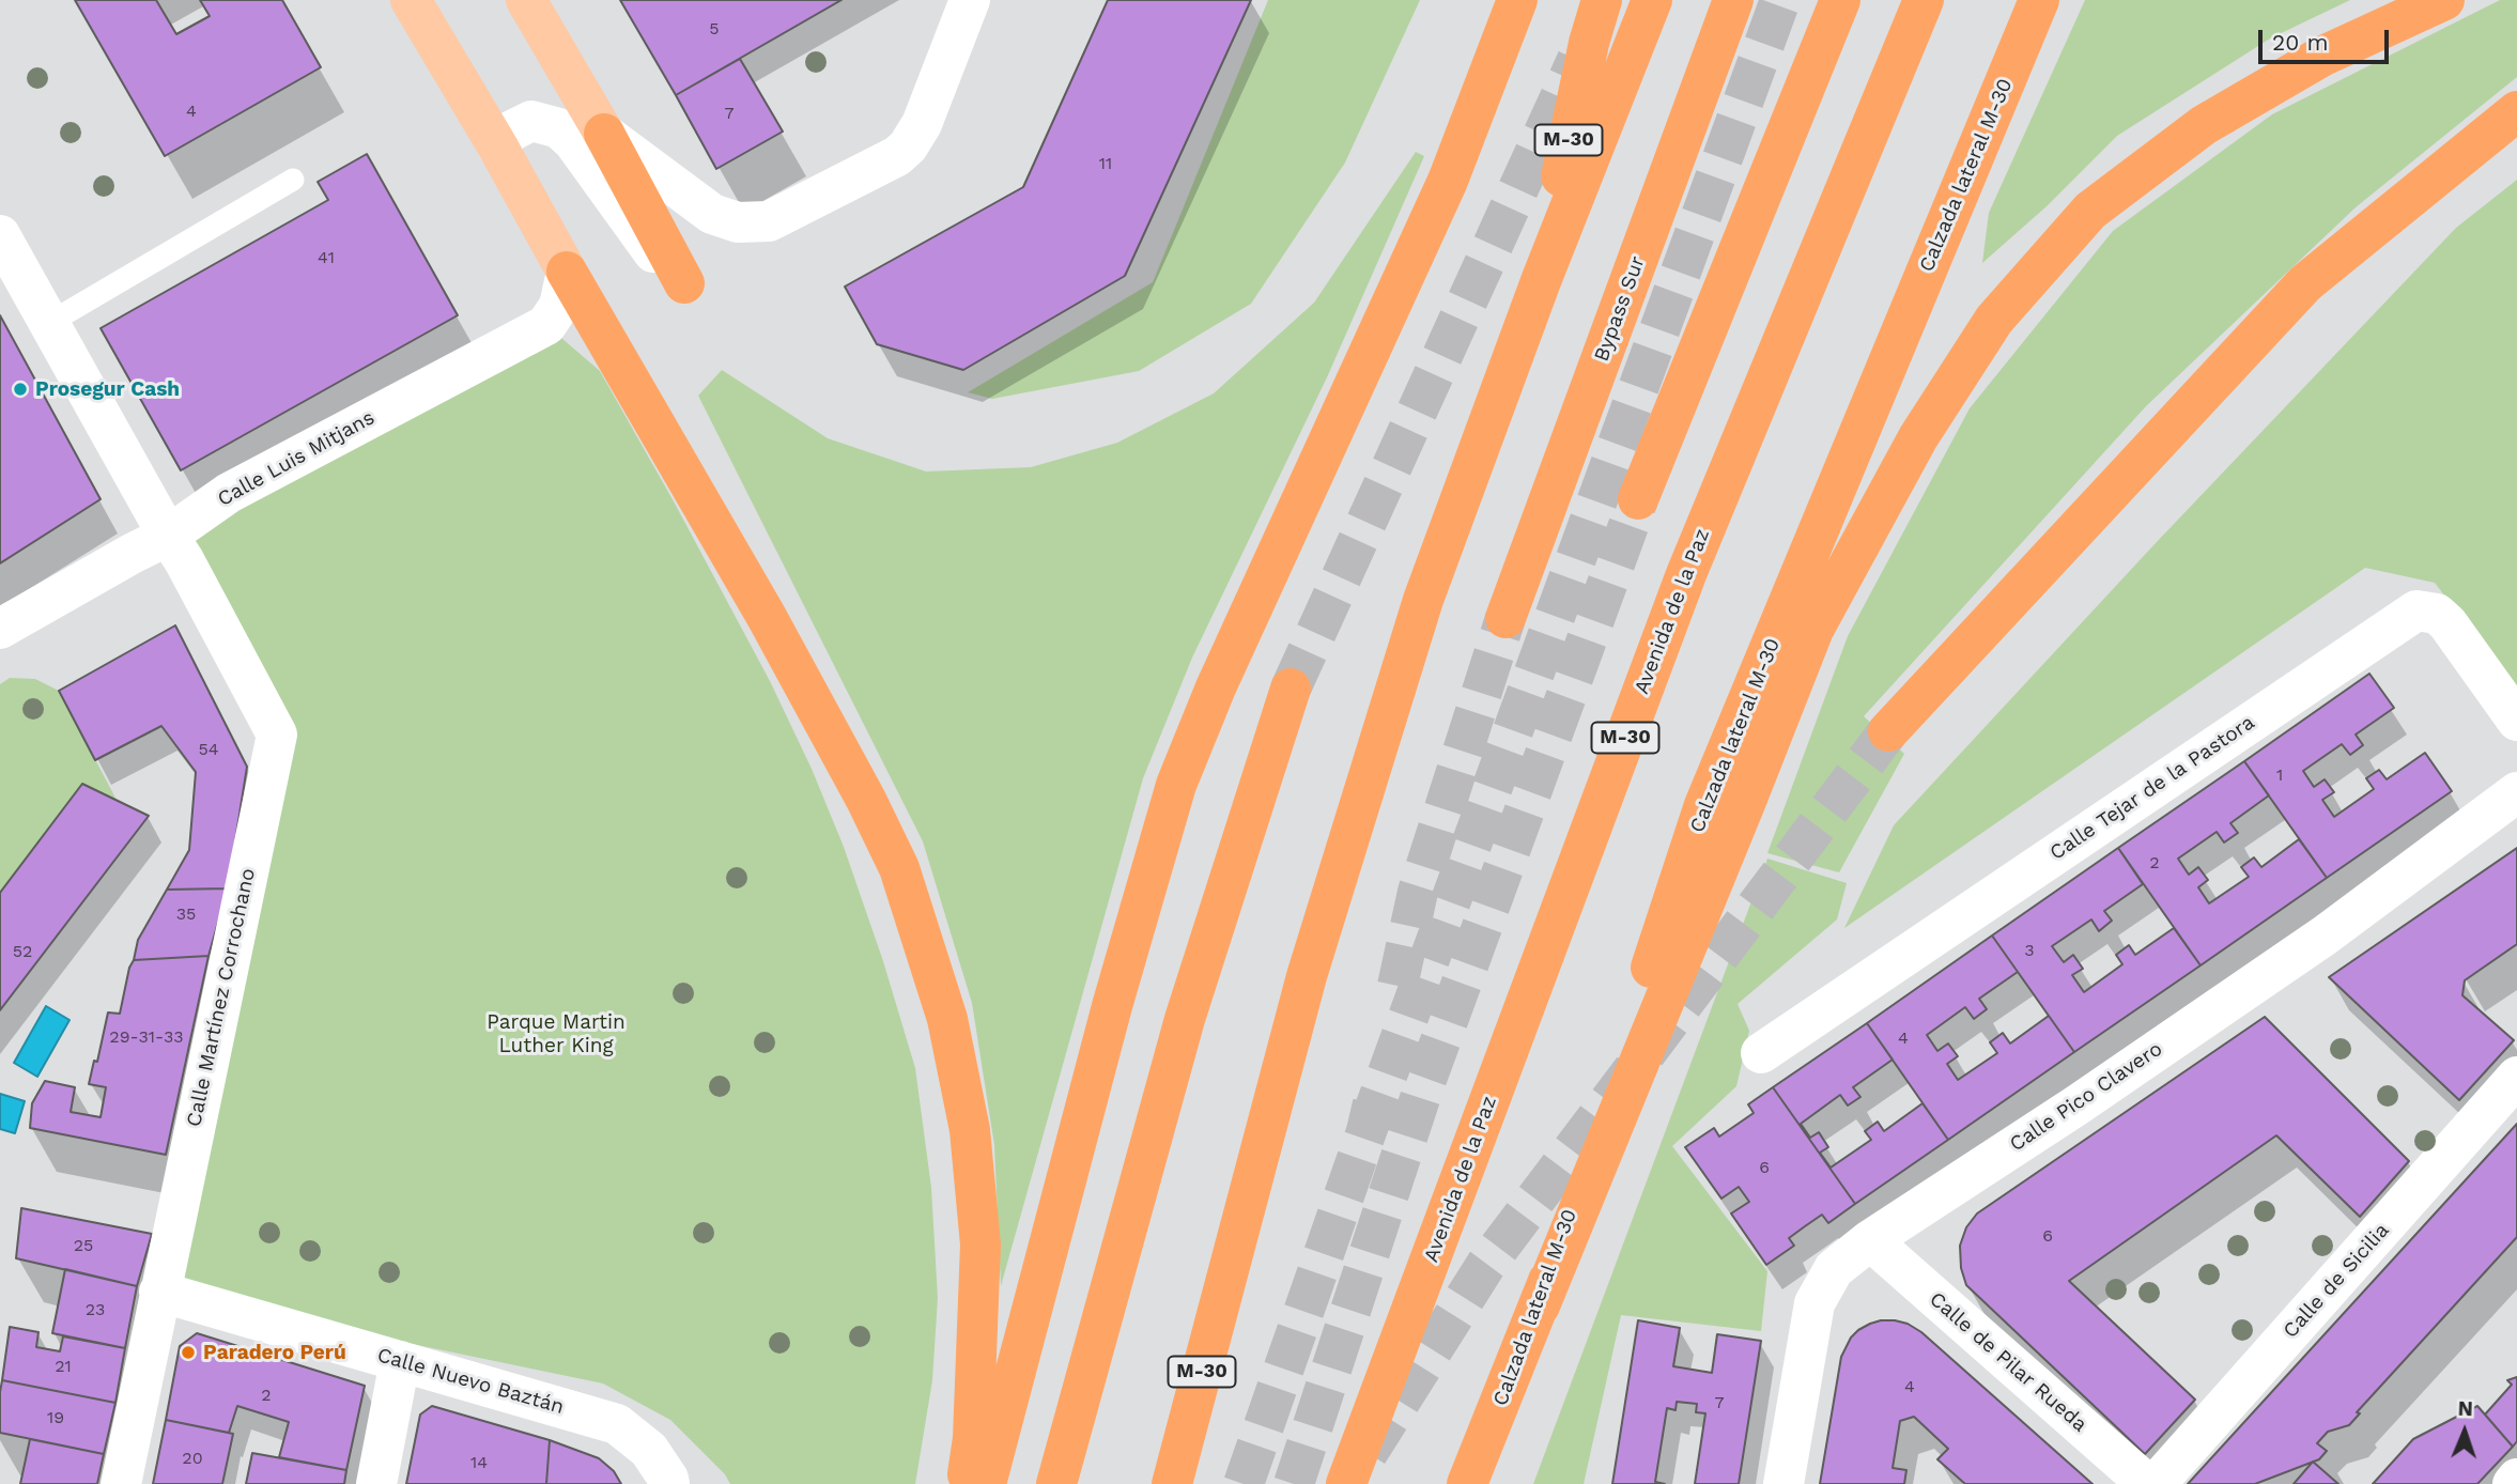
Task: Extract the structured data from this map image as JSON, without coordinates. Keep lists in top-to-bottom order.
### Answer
{
  "streets": {
    "highway": [
      "M-30",
      "Calzada lateral M-30",
      "Bypass Sur",
      "Avenida de la Paz"
    ],
    "street": [
      "Calle Luis Mitjans",
      "Calle Tejar de la Pastora",
      "Calle Martínez Corrochano",
      "Calle Pico Clavero",
      "Calle de Sicilia",
      "Calle de Pilar Rueda",
      "Calle Nuevo Baztán"
    ]
  },
  "crossings": [
    ["Calle Luis Mitjans", "Calle Martínez Corrochano"],
    ["Calle Martínez Corrochano", "Calle Nuevo Baztán"],
    ["Calle Pico Clavero", "Calle de Pilar Rueda"]
  ],
  "parks": ["Parque Martin Luther King"],
  "places": ["Prosegur Cash", "Paradero Perú"],
  "house_numbers": [
    "5",
    "4",
    "7",
    "11",
    "41",
    "54",
    "1",
    "2",
    "35",
    "3",
    "52",
    "29-31-33",
    "4",
    "6",
    "6",
    "25",
    "23",
    "21",
    "4",
    "2",
    "7",
    "19",
    "20",
    "14"
  ],
  "scale_bar": "20 m",
  "north": "top"
}
